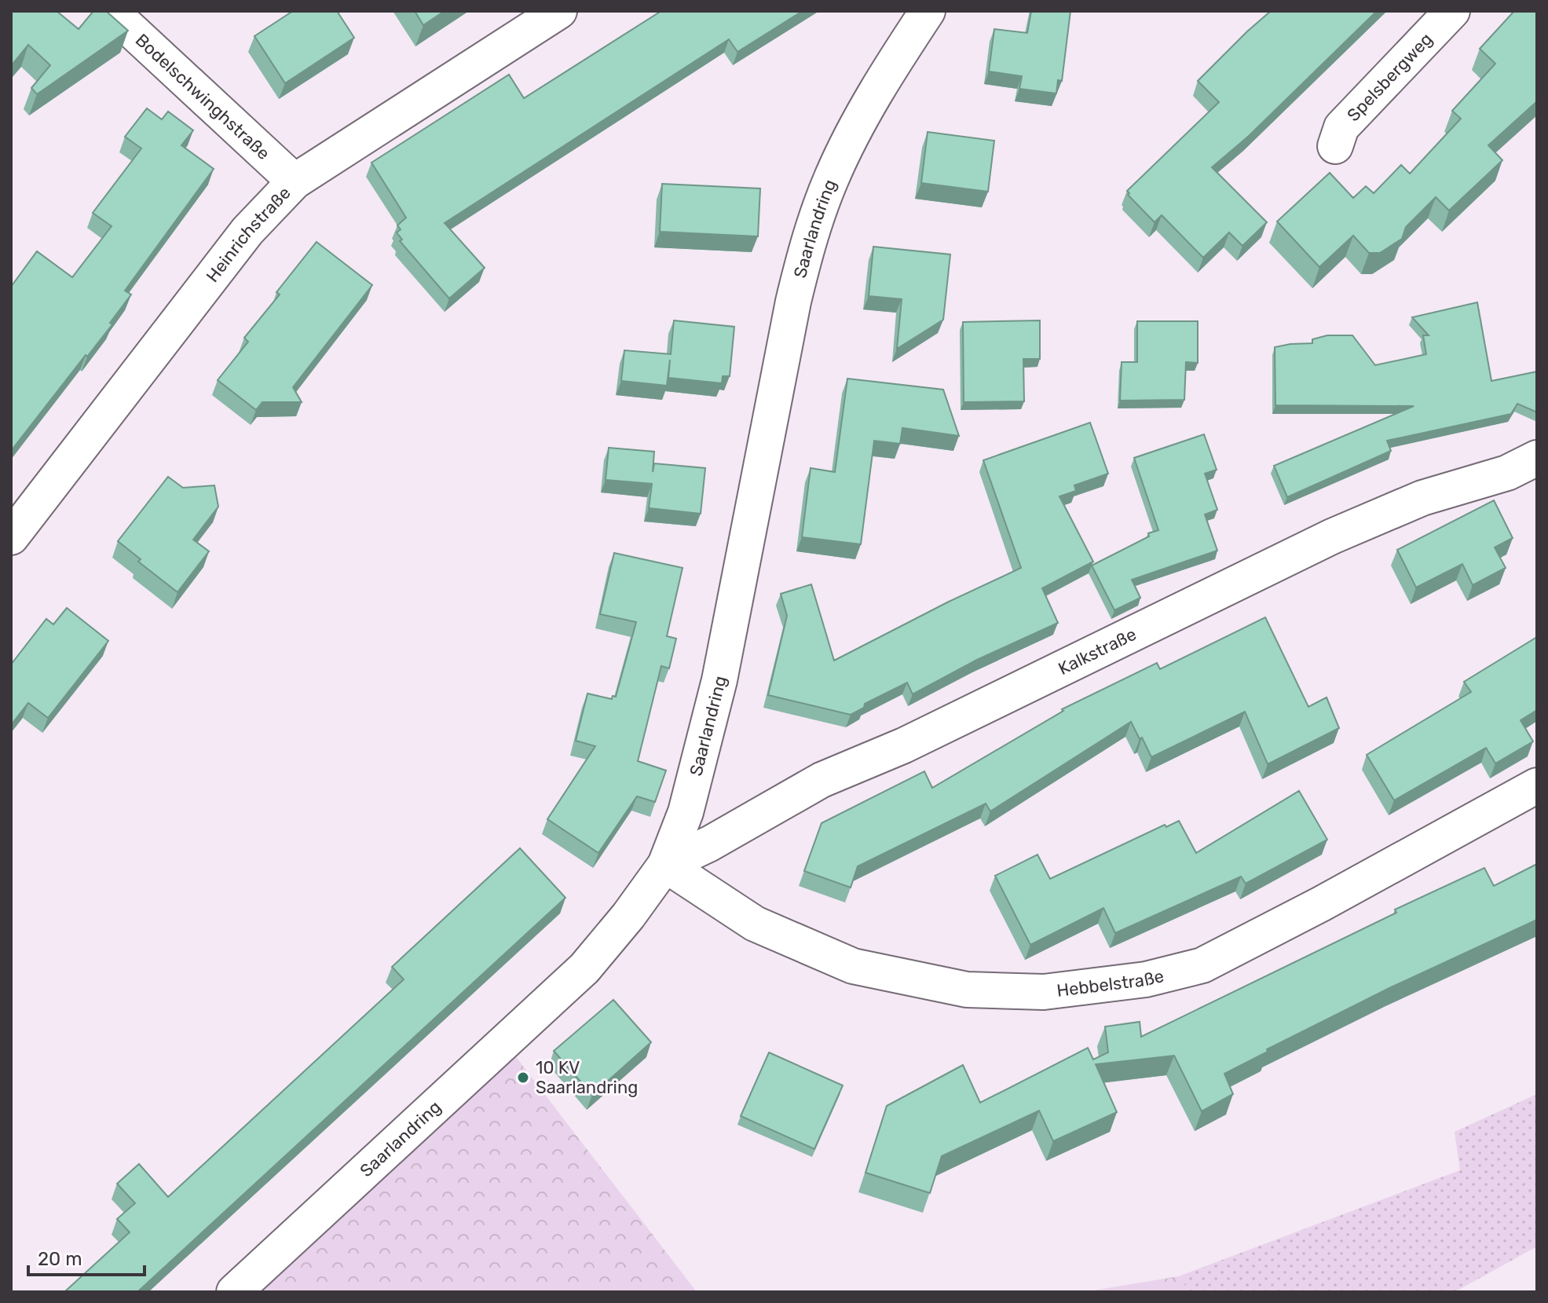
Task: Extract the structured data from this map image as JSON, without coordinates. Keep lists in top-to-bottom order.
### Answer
{
  "streets": {
    "street": [
      "Spelsbergweg",
      "Bodelschwinghstraße",
      "Saarlandring",
      "Heinrichstraße",
      "Kalkstraße",
      "Hebbelstraße"
    ]
  },
  "crossings": [
    ["Bodelschwinghstraße", "Heinrichstraße"],
    ["Saarlandring", "Kalkstraße"],
    ["Saarlandring", "Hebbelstraße"],
    ["Kalkstraße", "Hebbelstraße"]
  ],
  "places": ["10 KV Saarlandring"],
  "scale_bar": "20 m"
}
